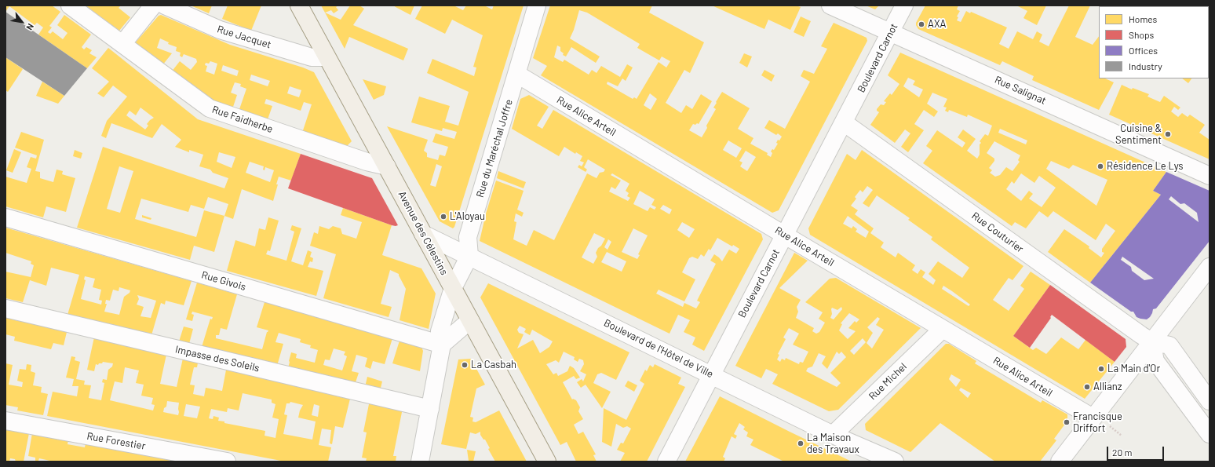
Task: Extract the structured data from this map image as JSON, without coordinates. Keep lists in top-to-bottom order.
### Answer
{
  "streets": {
    "main road": ["Avenue des Célestins"],
    "street": [
      "Rue Jacquet",
      "Boulevard Carnot",
      "Rue Salignat",
      "Rue Alice Arteil",
      "Rue Faidherbe",
      "Rue du Maréchal Joffre",
      "Rue Couturier",
      "Rue Givois",
      "Boulevard de l'Hôtel de Ville",
      "Impasse des Soleils",
      "Rue Michel",
      "Rue Forestier"
    ]
  },
  "crossings": [
    ["Rue Jacquet", "Avenue des Célestins"],
    ["Boulevard Carnot", "Rue Salignat"],
    ["Boulevard Carnot", "Rue Alice Arteil"],
    ["Boulevard Carnot", "Rue Couturier"],
    ["Boulevard Carnot", "Boulevard de l'Hôtel de Ville"],
    ["Rue Alice Arteil", "Rue du Maréchal Joffre"],
    ["Rue Alice Arteil", "Rue Michel"],
    ["Rue Faidherbe", "Avenue des Célestins"],
    ["Rue du Maréchal Joffre", "Boulevard de l'Hôtel de Ville"],
    ["Avenue des Célestins", "Boulevard de l'Hôtel de Ville"],
    ["Boulevard de l'Hôtel de Ville", "Rue Michel"]
  ],
  "places": [
    "AXA",
    "Cuisine & Sentiment",
    "Résidence Le Lys",
    "L'Aloyau",
    "La Casbah",
    "La Main d'Or",
    "Allianz",
    "Francisque Driffort",
    "La Maison des Travaux"
  ],
  "legend": [
    "Homes",
    "Shops",
    "Offices",
    "Industry"
  ],
  "scale_bar": "20 m",
  "north": "bottom right"
}
